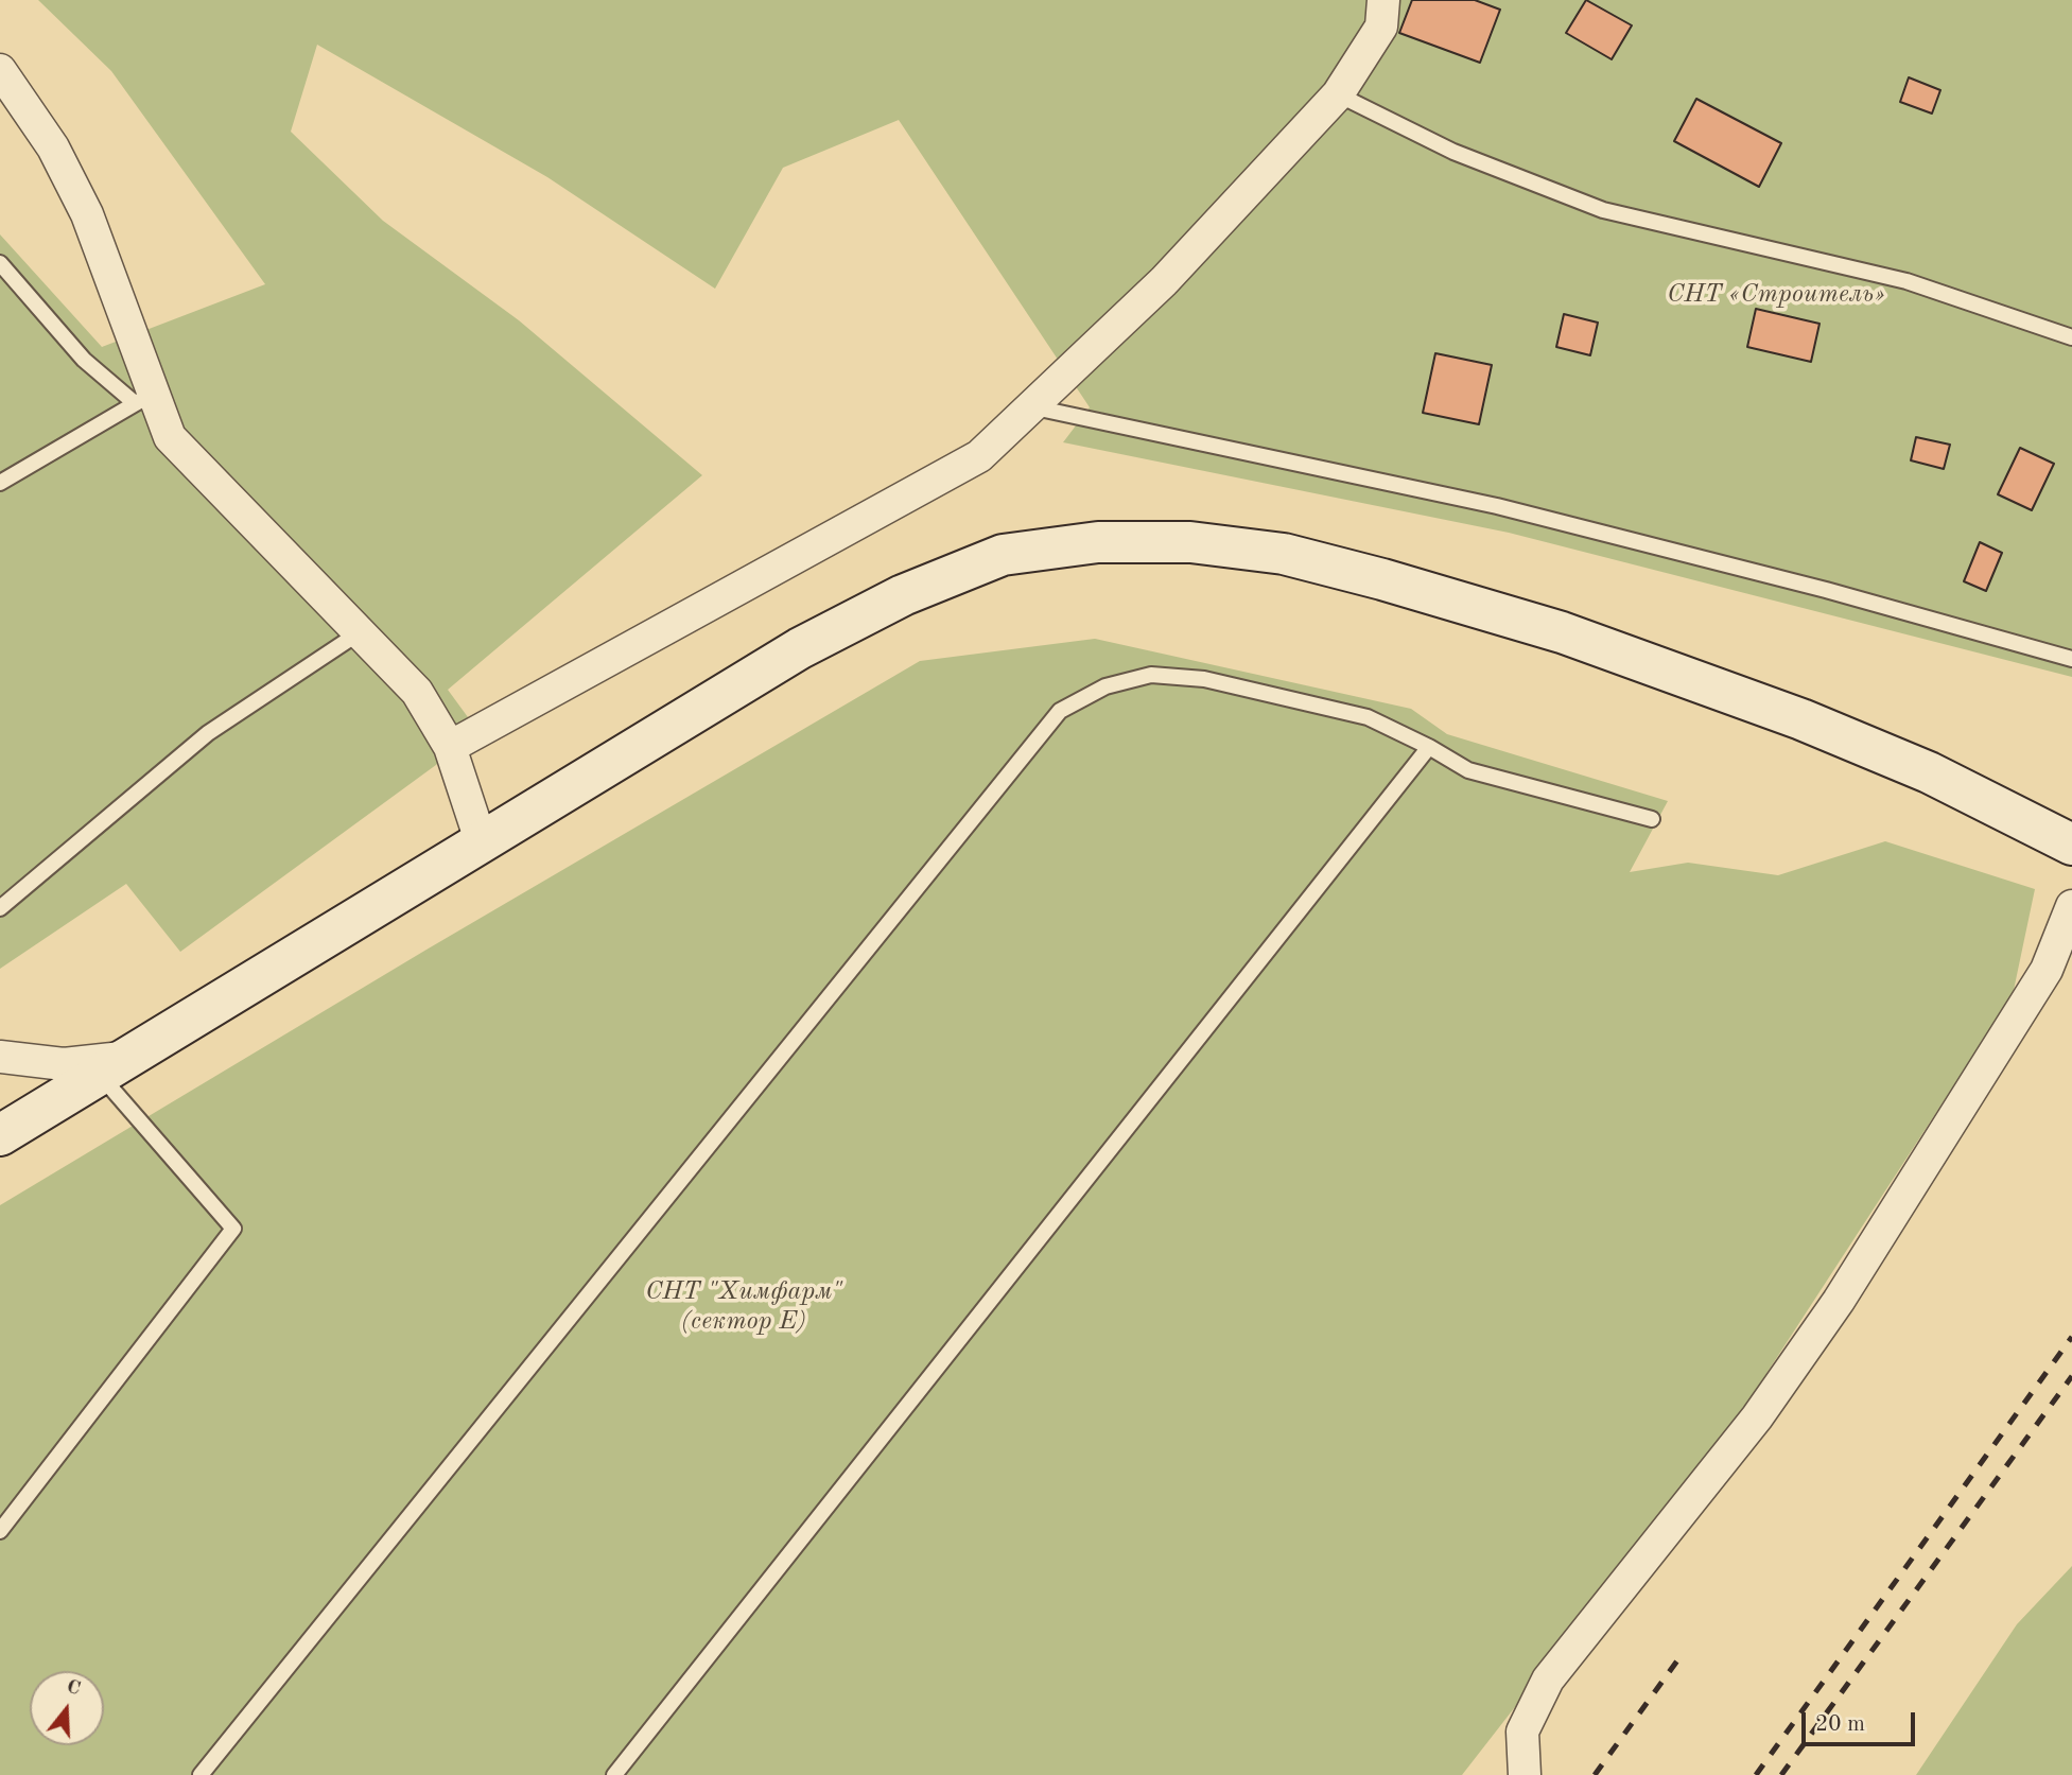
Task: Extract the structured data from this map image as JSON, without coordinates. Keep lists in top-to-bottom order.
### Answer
{
  "parks": ["СНТ «Строитель»", "СНТ \"Химфарм\" (сектор Е)"],
  "scale_bar": "20 m",
  "north": "top"
}
